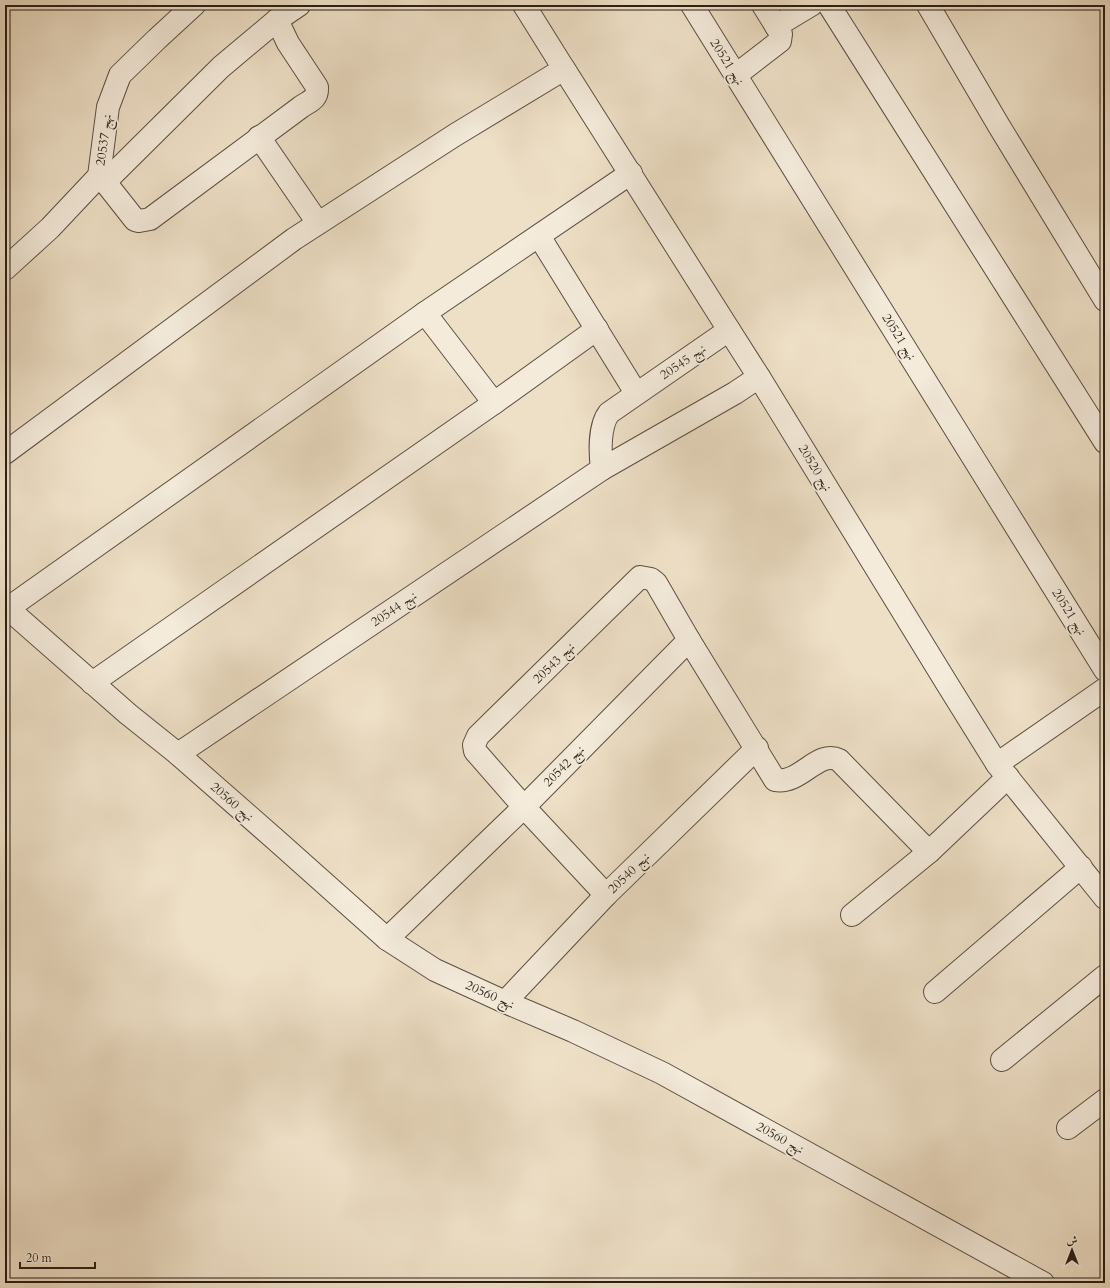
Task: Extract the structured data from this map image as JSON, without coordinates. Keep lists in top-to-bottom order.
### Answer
{
  "streets": {
    "street": [
      "نهج 20521",
      "نهج 20537",
      "نهج 20545",
      "نهج 20520",
      "نهج 20544",
      "نهج 20543",
      "نهج 20542",
      "نهج 20560",
      "نهج 20540"
    ]
  },
  "crossings": [
    ["نهج 20545", "نهج 20520"],
    ["نهج 20545", "نهج 20544"],
    ["نهج 20520", "نهج 20544"],
    ["نهج 20544", "نهج 20560"],
    ["نهج 20543", "نهج 20542"],
    ["نهج 20542", "نهج 20560"],
    ["نهج 20560", "نهج 20540"]
  ],
  "scale_bar": "20 m",
  "north": "top"
}
